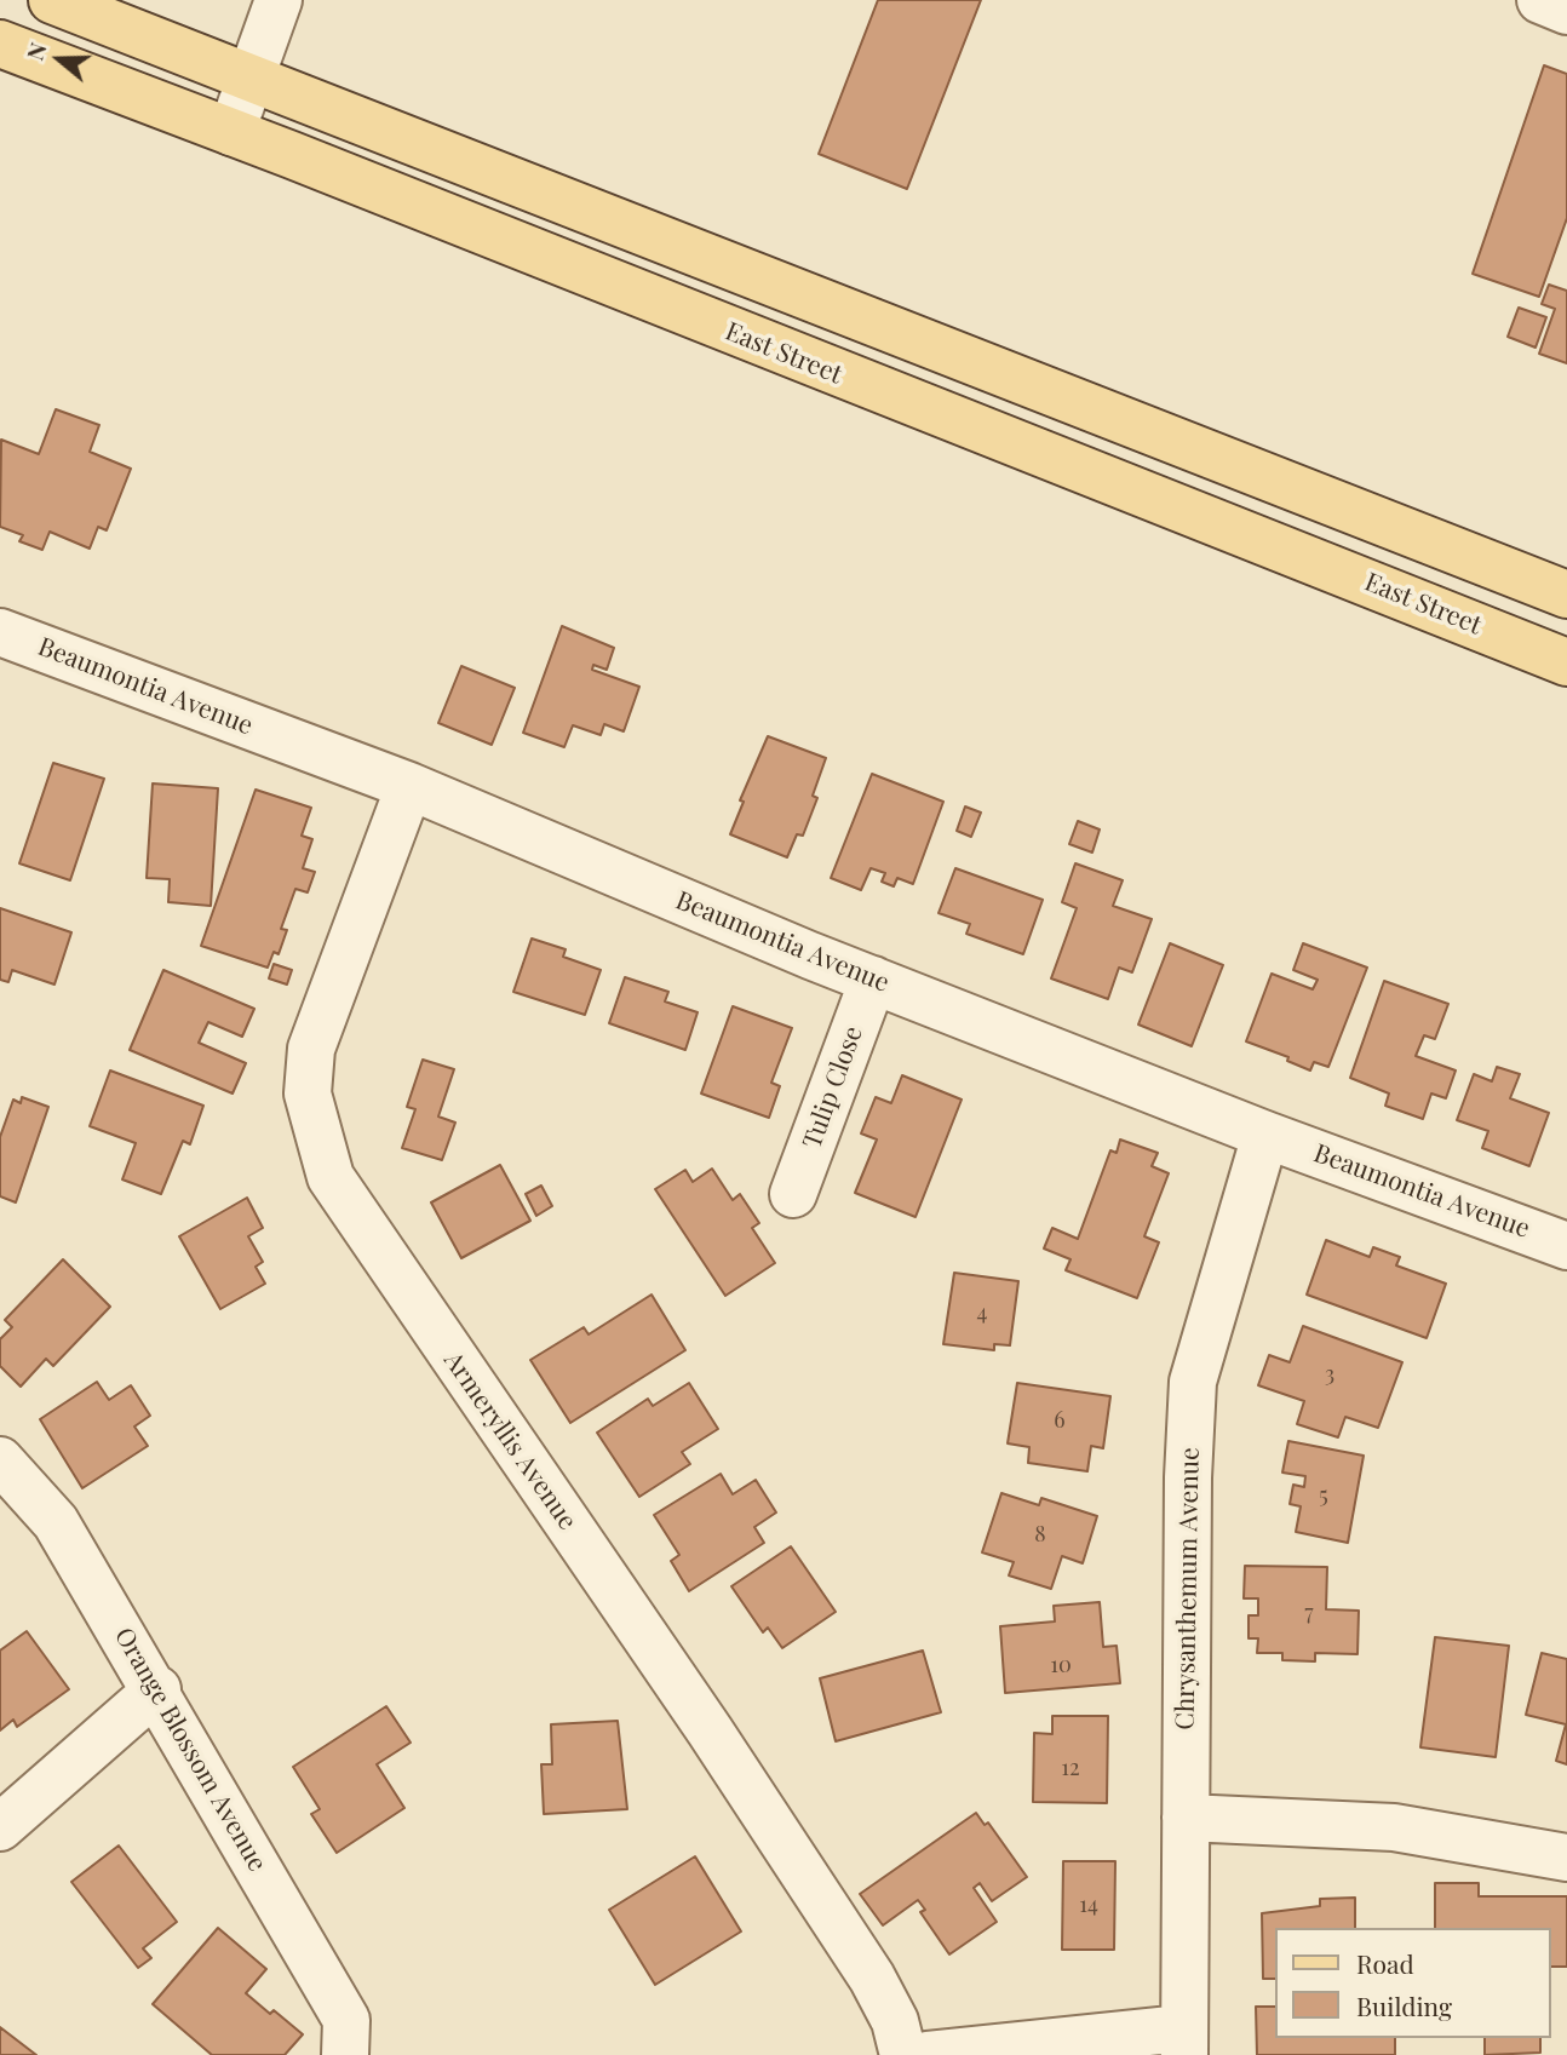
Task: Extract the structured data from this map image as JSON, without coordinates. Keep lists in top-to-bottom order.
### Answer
{
  "streets": {
    "main road": ["East Street"],
    "street": [
      "Beaumontia Avenue",
      "Tulip Close",
      "Armeryllis Avenue",
      "Chrysanthemum Avenue",
      "Orange Blossom Avenue"
    ]
  },
  "crossings": [
    ["Beaumontia Avenue", "Tulip Close"],
    ["Beaumontia Avenue", "Armeryllis Avenue"],
    ["Beaumontia Avenue", "Chrysanthemum Avenue"]
  ],
  "house_numbers": [
    "4",
    "3",
    "6",
    "5",
    "8",
    "7",
    "10",
    "12",
    "14"
  ],
  "legend": ["Road", "Building"],
  "north": "left"
}
